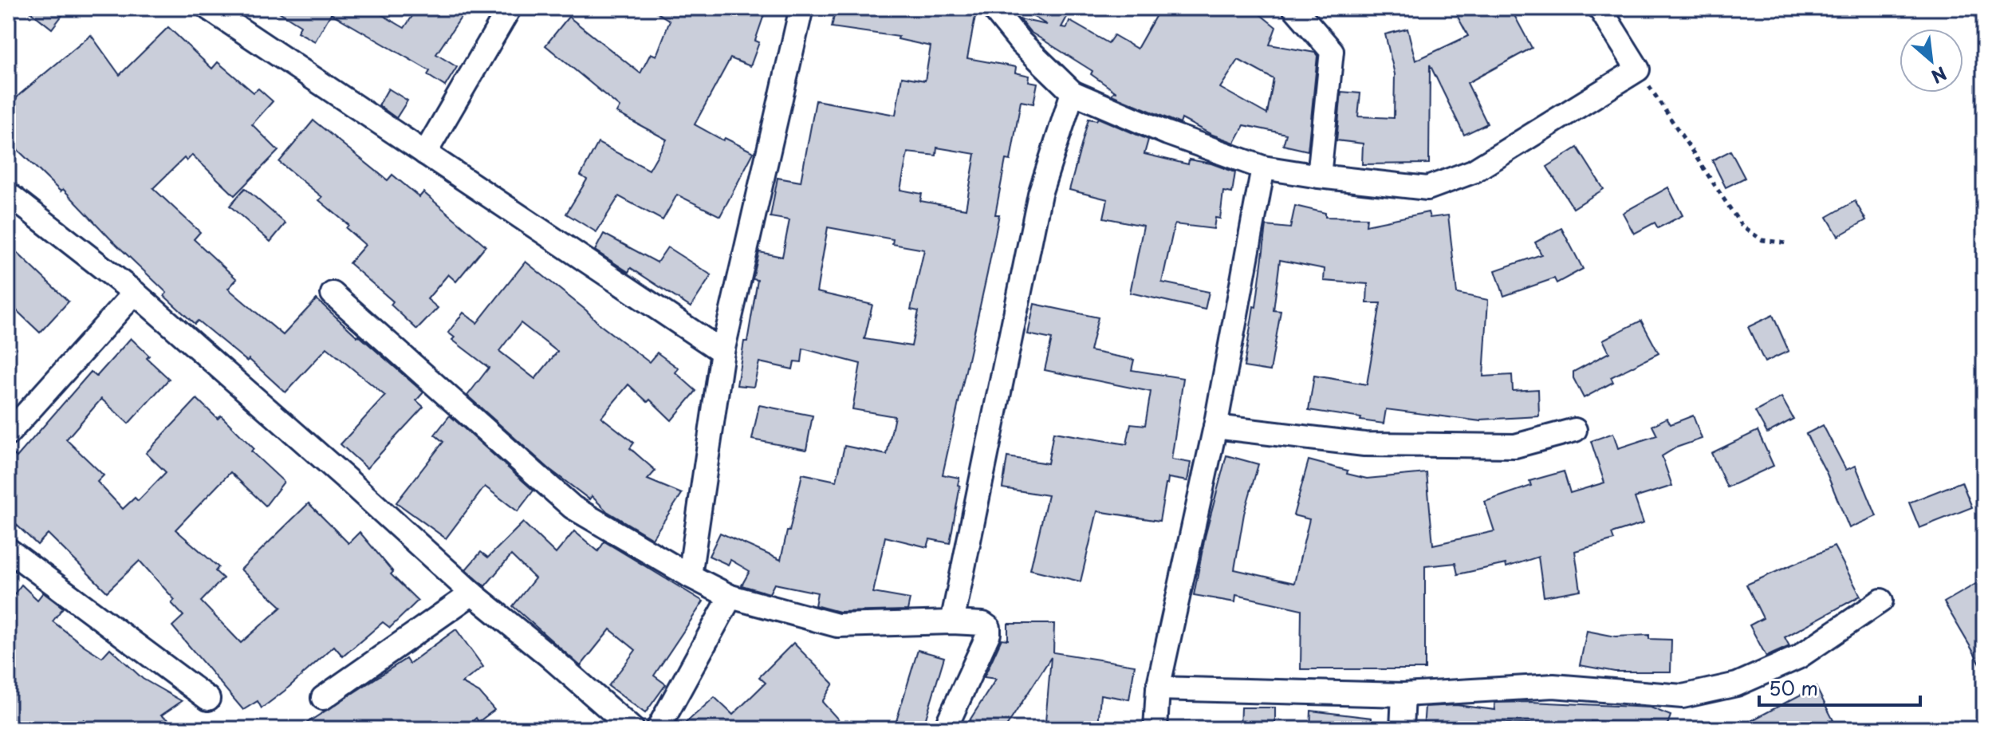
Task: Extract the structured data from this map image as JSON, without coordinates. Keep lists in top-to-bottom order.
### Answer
{
  "scale_bar": "50 m",
  "north": "bottom right"
}
